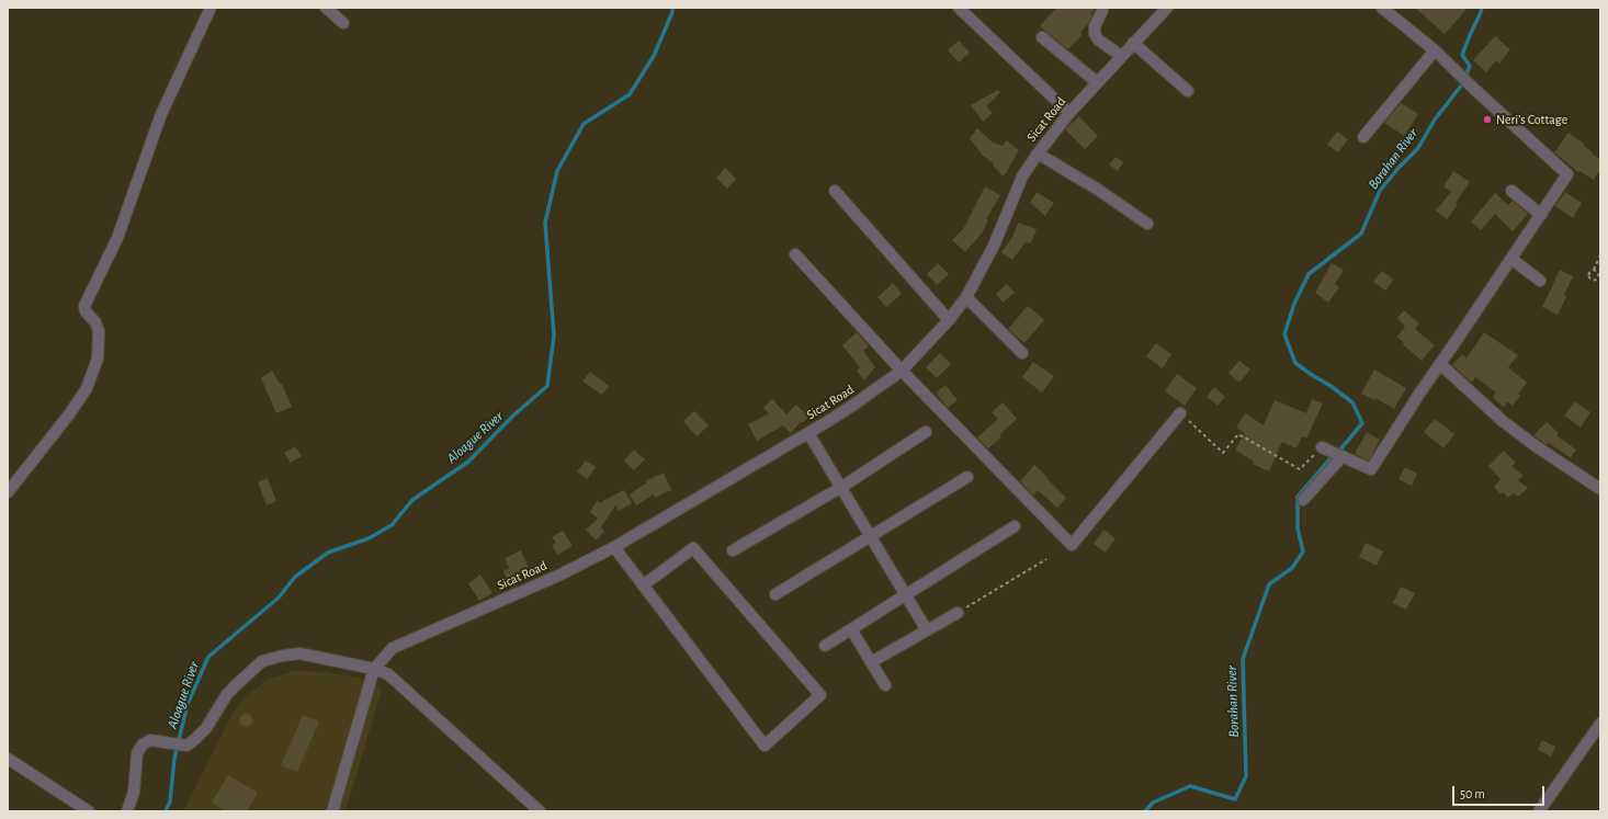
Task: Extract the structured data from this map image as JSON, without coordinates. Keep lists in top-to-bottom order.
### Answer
{
  "streets": {
    "street": ["Sicat Road"]
  },
  "water": ["Borahan River", "Aloague River"],
  "places": ["Neri’s Cottage"],
  "scale_bar": "50 m"
}
